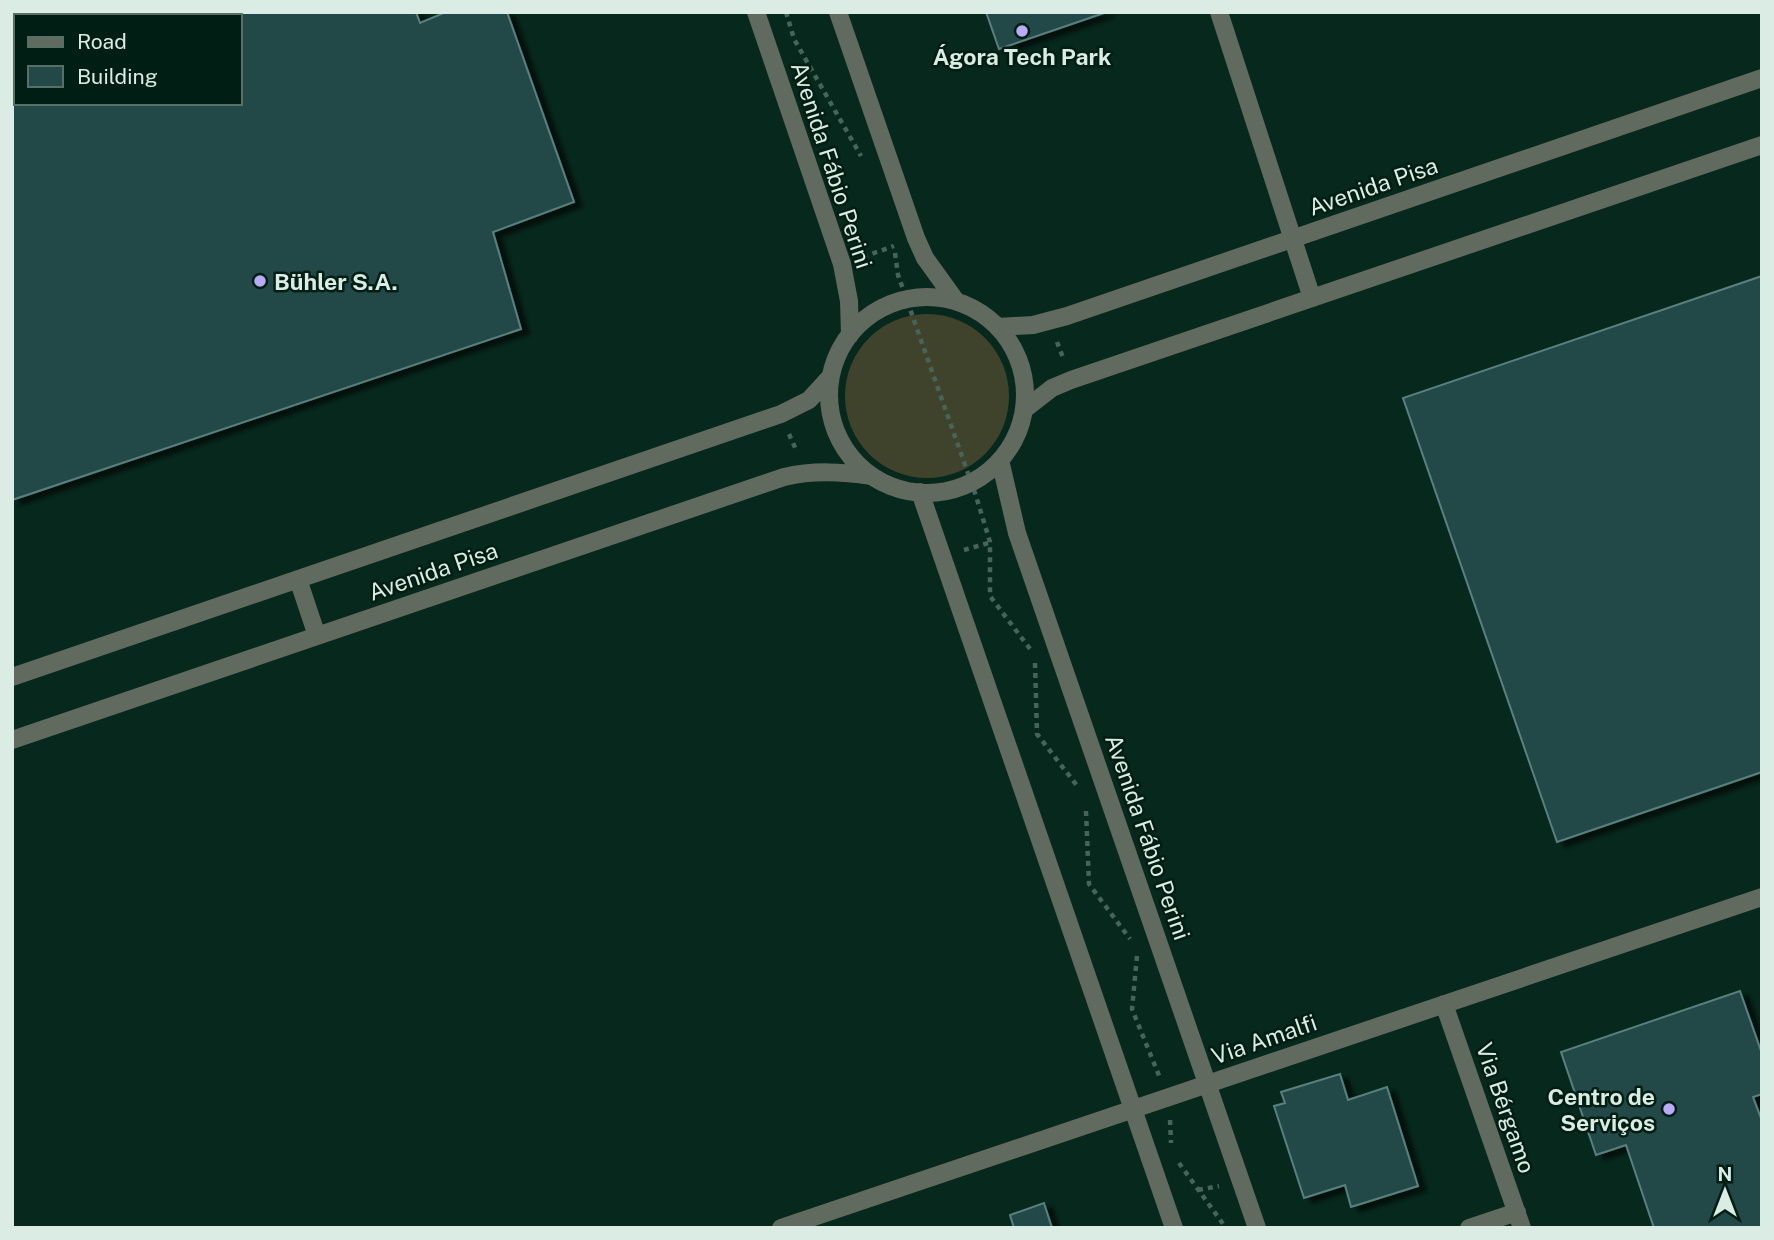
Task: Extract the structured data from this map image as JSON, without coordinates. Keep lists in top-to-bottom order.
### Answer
{
  "streets": {
    "street": [
      "Avenida Fábio Perini",
      "Avenida Pisa",
      "Via Amalfi",
      "Via Bérgamo"
    ]
  },
  "crossings": [
    ["Avenida Fábio Perini", "Via Amalfi"],
    ["Via Amalfi", "Via Bérgamo"]
  ],
  "places": ["Ágora Tech Park", "Bühler S.A.", "Centro de Serviços"],
  "legend": ["Road", "Building"],
  "north": "top"
}
